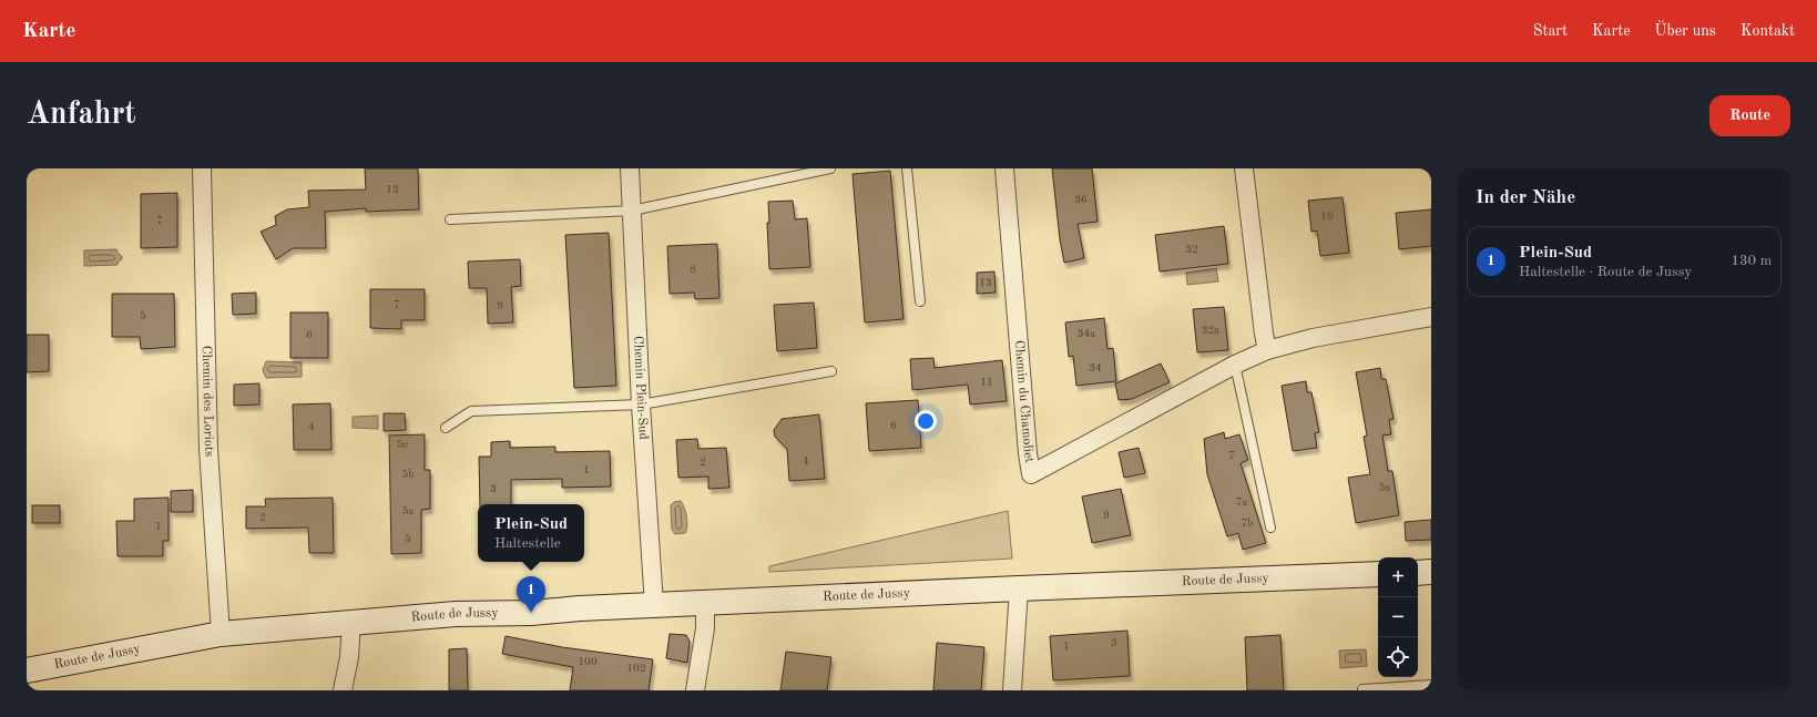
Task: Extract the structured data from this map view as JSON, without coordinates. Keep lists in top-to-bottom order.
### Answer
{
  "streets": {
    "main road": ["Route de Jussy"],
    "street": ["Chemin Plein-Sud", "Chemin des Loriots", "Chemin du Chamoliet"]
  },
  "crossings": [
    ["Chemin Plein-Sud", "Route de Jussy"],
    ["Chemin des Loriots", "Route de Jussy"]
  ],
  "house_numbers": [
    "13",
    "36",
    "18",
    "7",
    "32",
    "8",
    "13",
    "7",
    "9",
    "5",
    "32a",
    "34a",
    "6",
    "34",
    "11",
    "6",
    "4",
    "5c",
    "7",
    "4",
    "2",
    "1",
    "5b",
    "5a",
    "3",
    "7a",
    "5a",
    "9",
    "2",
    "7b",
    "1",
    "5",
    "3",
    "1",
    "100",
    "102"
  ],
  "page": {
    "header": "Karte",
    "nav": [
      "Start",
      "Karte",
      "Über uns",
      "Kontakt"
    ],
    "buttons": "Route",
    "title": "Anfahrt",
    "heading": "In der Nähe",
    "list": [
      {
        "mark": "1",
        "name": "Plein-Sud",
        "note": "Haltestelle · Route de Jussy",
        "value": "130 m"
      }
    ],
    "popup": ["Plein-Sud", "Haltestelle"],
    "map_buttons": ["+", "−"],
    "pins": "1"
  }
}
